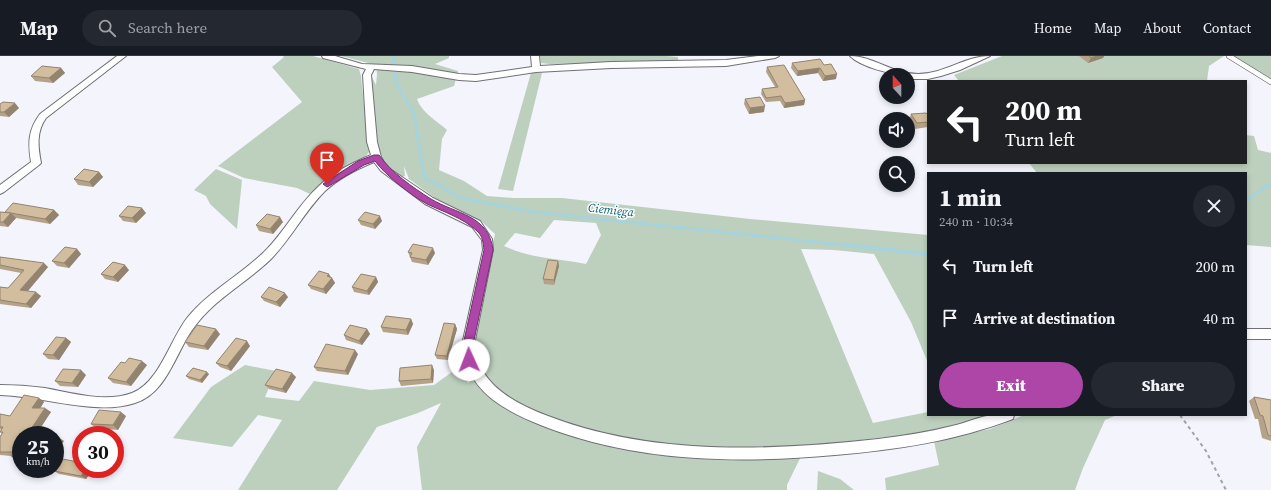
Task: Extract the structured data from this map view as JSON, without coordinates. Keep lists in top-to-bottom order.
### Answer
{
  "water": ["Ciemięga"],
  "north": "top",
  "page": {
    "header": "Map",
    "search": "Search here",
    "nav": [
      "Home",
      "Map",
      "About",
      "Contact"
    ],
    "turn": ["200 m", "Turn left"],
    "heading": ["1 min", "240 m · 10:34"],
    "list": [
      {
        "name": "Turn left",
        "value": "200 m"
      },
      {
        "name": "Arrive at destination",
        "value": "40 m"
      }
    ],
    "buttons": ["Exit", "Share"],
    "speed": "25 km/h",
    "limit": "30"
  }
}
